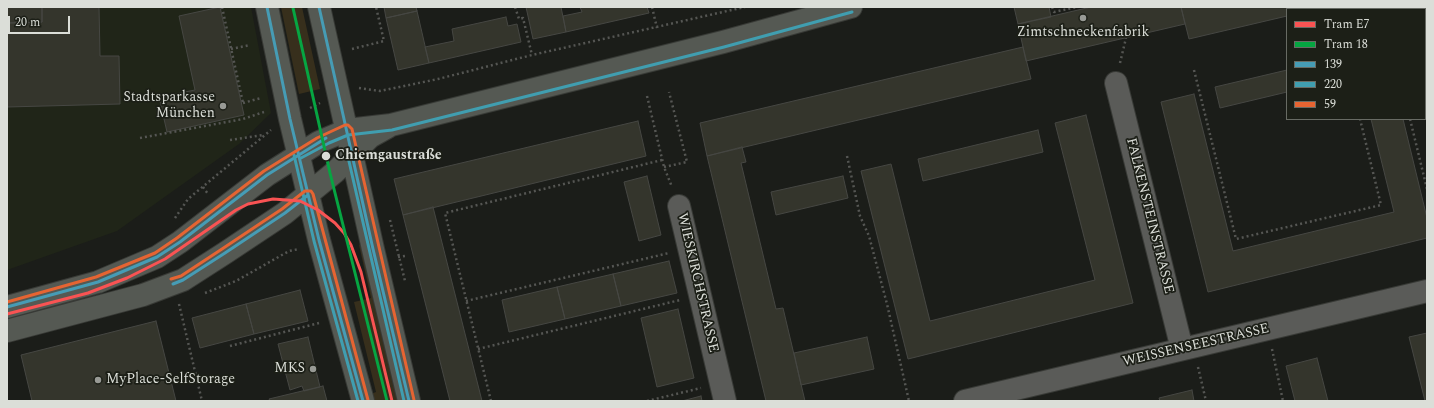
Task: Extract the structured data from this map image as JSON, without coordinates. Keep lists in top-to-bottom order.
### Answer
{
  "streets": {
    "street": ["FALKENSTEINSTRASSE", "WIESKIRCHSTRASSE", "WEISSENSEESTRASSE"]
  },
  "crossings": [
    ["FALKENSTEINSTRASSE", "WEISSENSEESTRASSE"]
  ],
  "places": [
    "Zimtschneckenfabrik",
    "Stadtsparkasse München",
    "Chiemgaustraße",
    "MKS",
    "MyPlace-SelfStorage"
  ],
  "lines": [
    "transit line 139",
    "tram line 18",
    "transit line 220",
    "transit line 59",
    "tram line E7"
  ],
  "legend": [
    "Tram E7",
    "Tram 18",
    "139",
    "220",
    "59"
  ],
  "scale_bar": "20 m"
}
